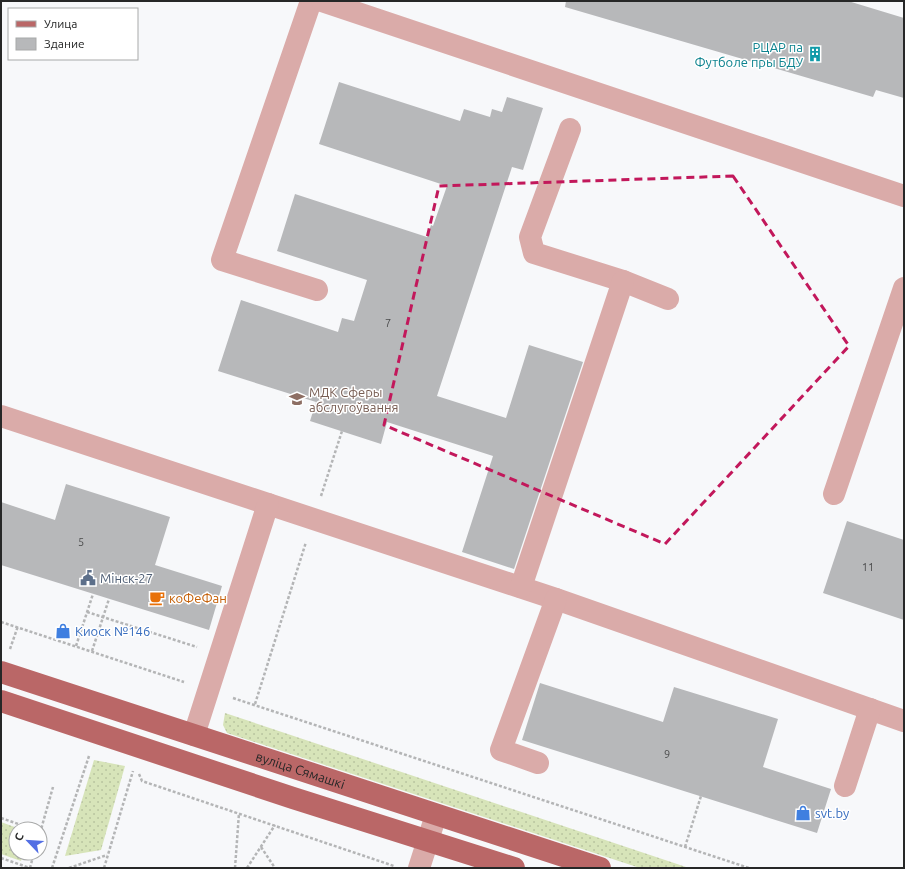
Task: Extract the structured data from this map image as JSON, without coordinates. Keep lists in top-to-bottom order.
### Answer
{
  "streets": {
    "main road": ["вуліца Сямашкі"]
  },
  "places": {
    "building": ["РЦАР па Футболе пры БДУ"],
    "school or university": ["МДК Сферы абслугоўвання"],
    "public building": ["Мінск-27"],
    "cafe": ["коФеФан"],
    "shop": ["Киоск №146", "svt.by"]
  },
  "house_numbers": [
    "7",
    "5",
    "11",
    "9"
  ],
  "legend": ["Улица", "Здание"],
  "north": "top left"
}
